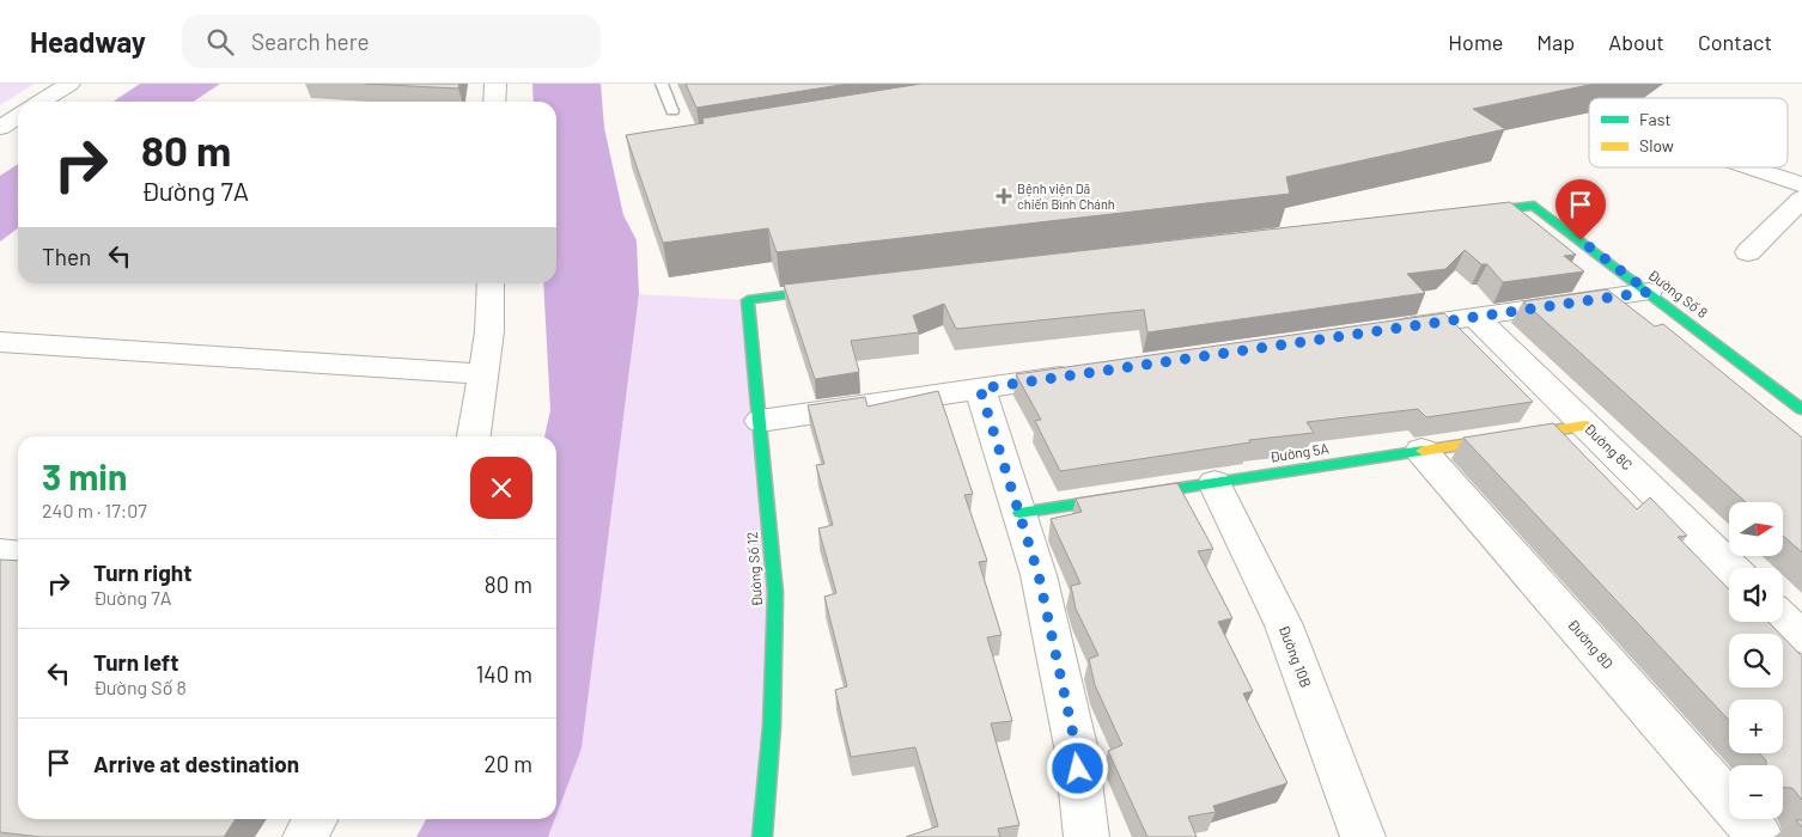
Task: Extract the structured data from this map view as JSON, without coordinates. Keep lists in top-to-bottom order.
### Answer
{
  "streets": {
    "street": [
      "Đường Số 8",
      "Đường 8C",
      "Đường 5A",
      "Đường Số 12",
      "Đường 8D",
      "Đường 10B"
    ]
  },
  "crossings": [
    ["Đường 8C", "Đường 5A"],
    ["Đường 5A", "Đường 8D"],
    ["Đường 5A", "Đường 10B"]
  ],
  "places": {
    "health": ["Bệnh viện Dã chiến Bình Chánh"]
  },
  "legend": ["Fast", "Slow"],
  "north": "right",
  "page": {
    "header": "Headway",
    "search": "Search here",
    "nav": [
      "Home",
      "Map",
      "About",
      "Contact"
    ],
    "turn": ["80 m", "Đường 7A"],
    "then": "Then",
    "heading": ["3 min", "240 m · 17:07"],
    "map_buttons": ["+", "−"],
    "list": [
      {
        "name": "Turn right",
        "note": "Đường 7A",
        "value": "80 m"
      },
      {
        "name": "Turn left",
        "note": "Đường Số 8",
        "value": "140 m"
      },
      {
        "name": "Arrive at destination",
        "value": "20 m"
      }
    ]
  }
}
